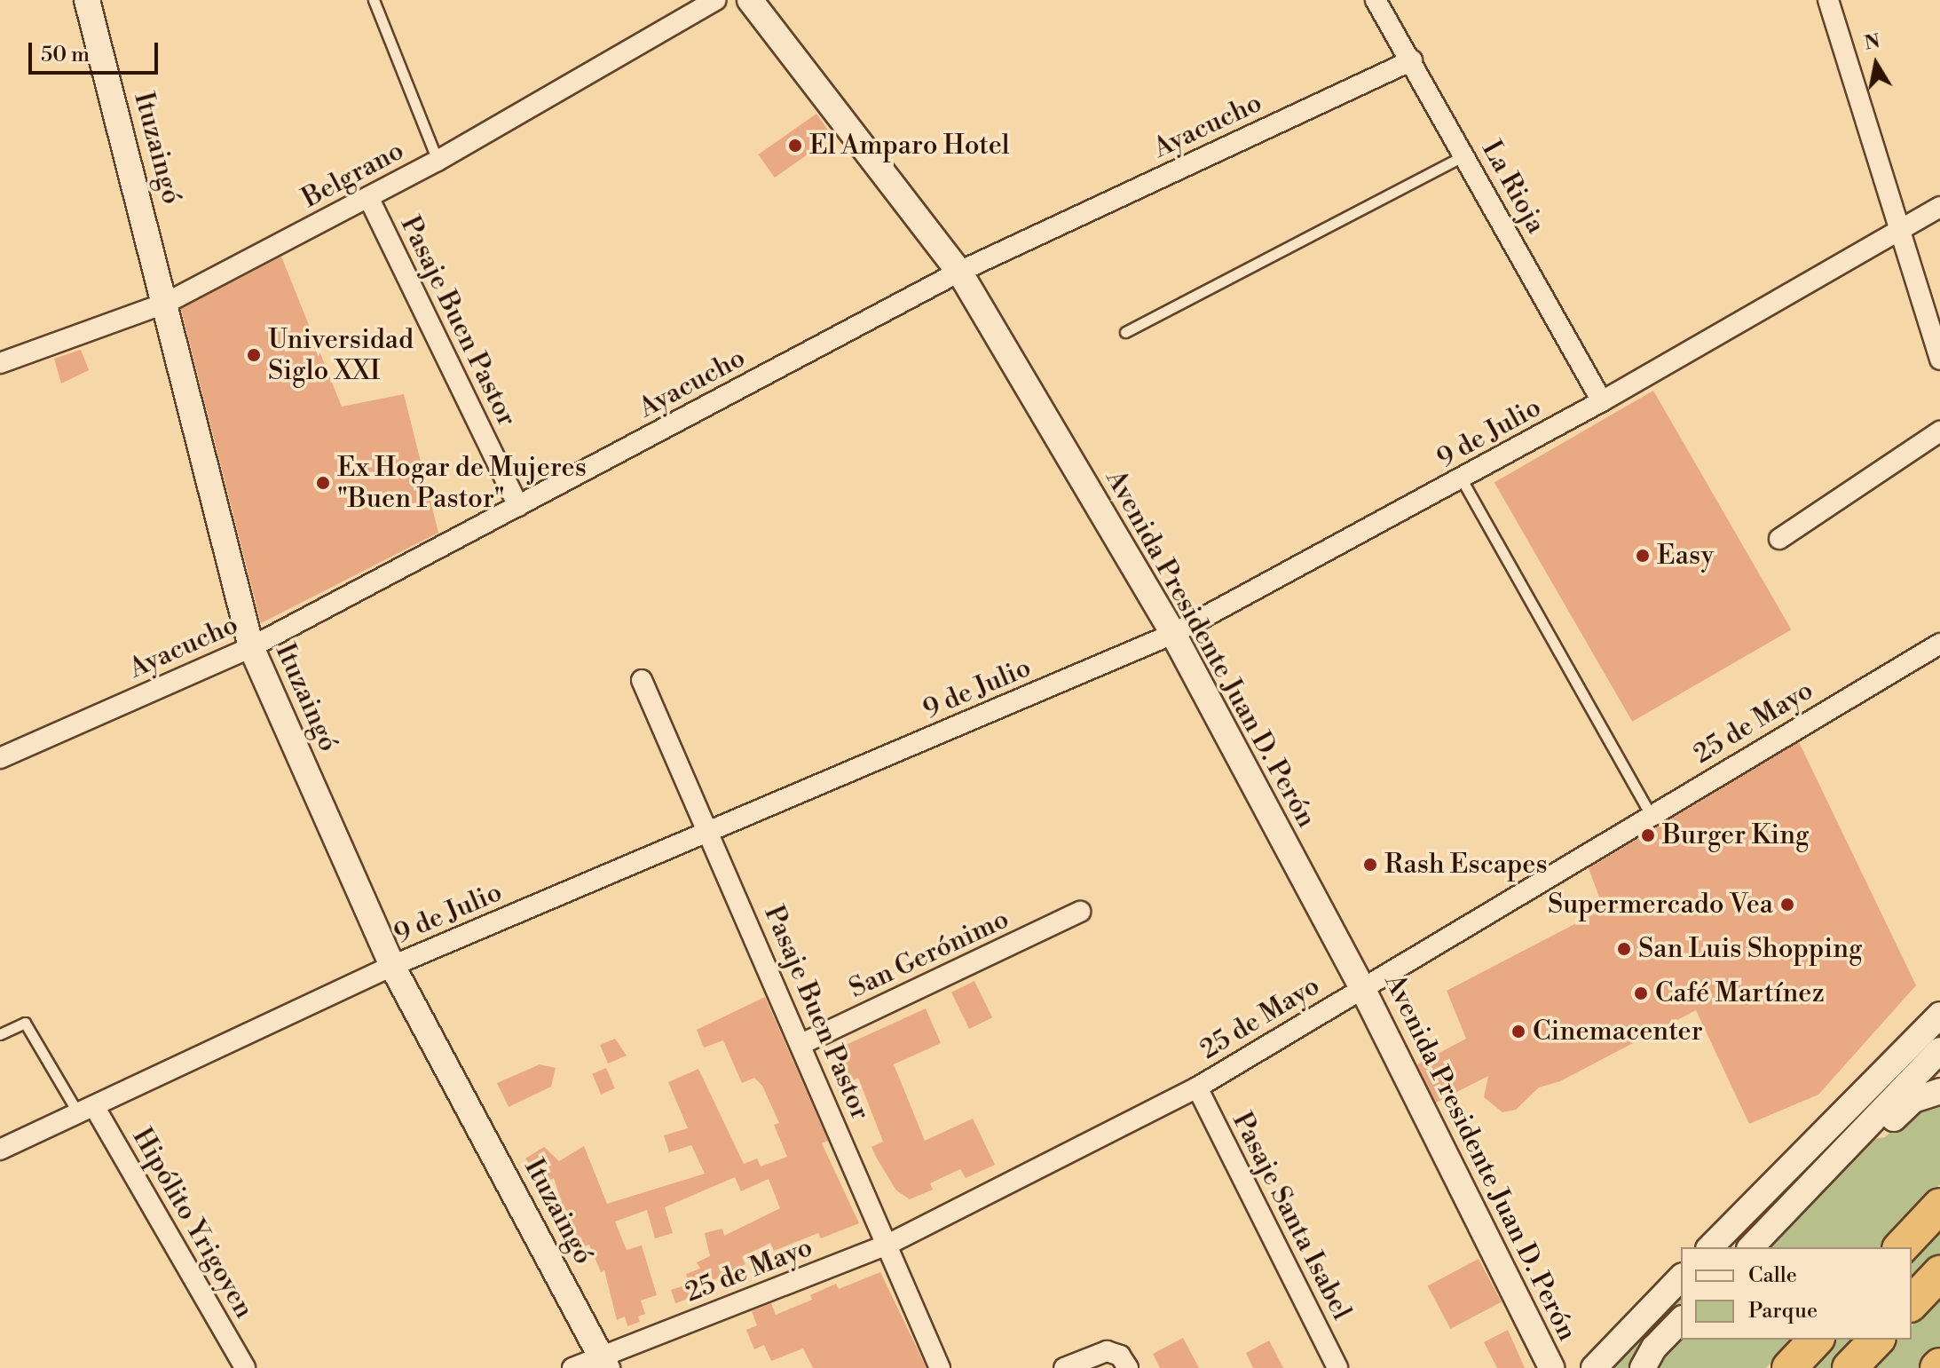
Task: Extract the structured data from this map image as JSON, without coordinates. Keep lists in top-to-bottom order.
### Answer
{
  "streets": {
    "street": [
      "Ayacucho",
      "Ituzaingó",
      "Belgrano",
      "La Rioja",
      "Pasaje Buen Pastor",
      "9 de Julio",
      "Avenida Presidente Juan D. Perón",
      "25 de Mayo",
      "San Gerónimo",
      "Pasaje Santa Isabel",
      "Hipólito Yrigoyen"
    ]
  },
  "crossings": [
    ["Ayacucho", "Ituzaingó"],
    ["Ayacucho", "La Rioja"],
    ["Ayacucho", "Pasaje Buen Pastor"],
    ["Ayacucho", "Avenida Presidente Juan D. Perón"],
    ["Ituzaingó", "Belgrano"],
    ["Ituzaingó", "9 de Julio"],
    ["Ituzaingó", "25 de Mayo"],
    ["Belgrano", "Pasaje Buen Pastor"],
    ["La Rioja", "9 de Julio"],
    ["Pasaje Buen Pastor", "9 de Julio"],
    ["Pasaje Buen Pastor", "25 de Mayo"],
    ["Pasaje Buen Pastor", "San Gerónimo"],
    ["9 de Julio", "Avenida Presidente Juan D. Perón"],
    ["9 de Julio", "Hipólito Yrigoyen"],
    ["Avenida Presidente Juan D. Perón", "25 de Mayo"],
    ["25 de Mayo", "Pasaje Santa Isabel"]
  ],
  "places": [
    "El Amparo Hotel",
    "Universidad Siglo XXI",
    "Ex Hogar de Mujeres \"Buen Pastor\"",
    "Easy",
    "Burger King",
    "Rash Escapes",
    "Supermercado Vea",
    "San Luis Shopping",
    "Café Martínez",
    "Cinemacenter"
  ],
  "legend": ["Calle", "Parque"],
  "scale_bar": "50 m",
  "north": "top"
}
